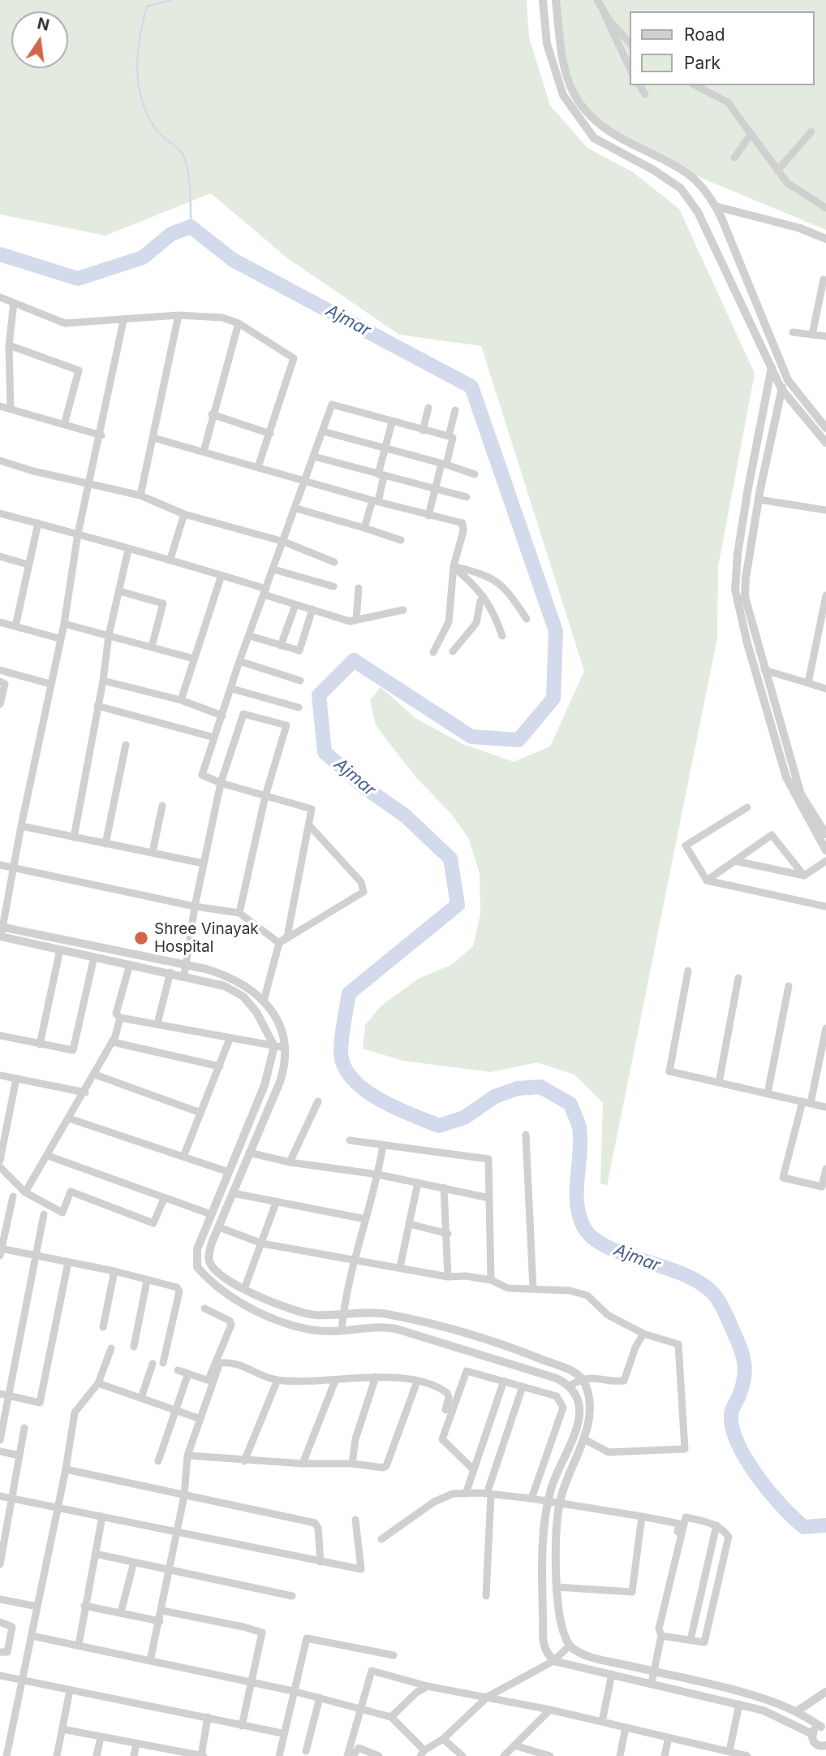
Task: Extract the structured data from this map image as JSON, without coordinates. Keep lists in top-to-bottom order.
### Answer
{
  "water": ["Ajmar"],
  "places": ["Shree Vinayak Hospital"],
  "legend": ["Road", "Park"],
  "north": "top"
}
